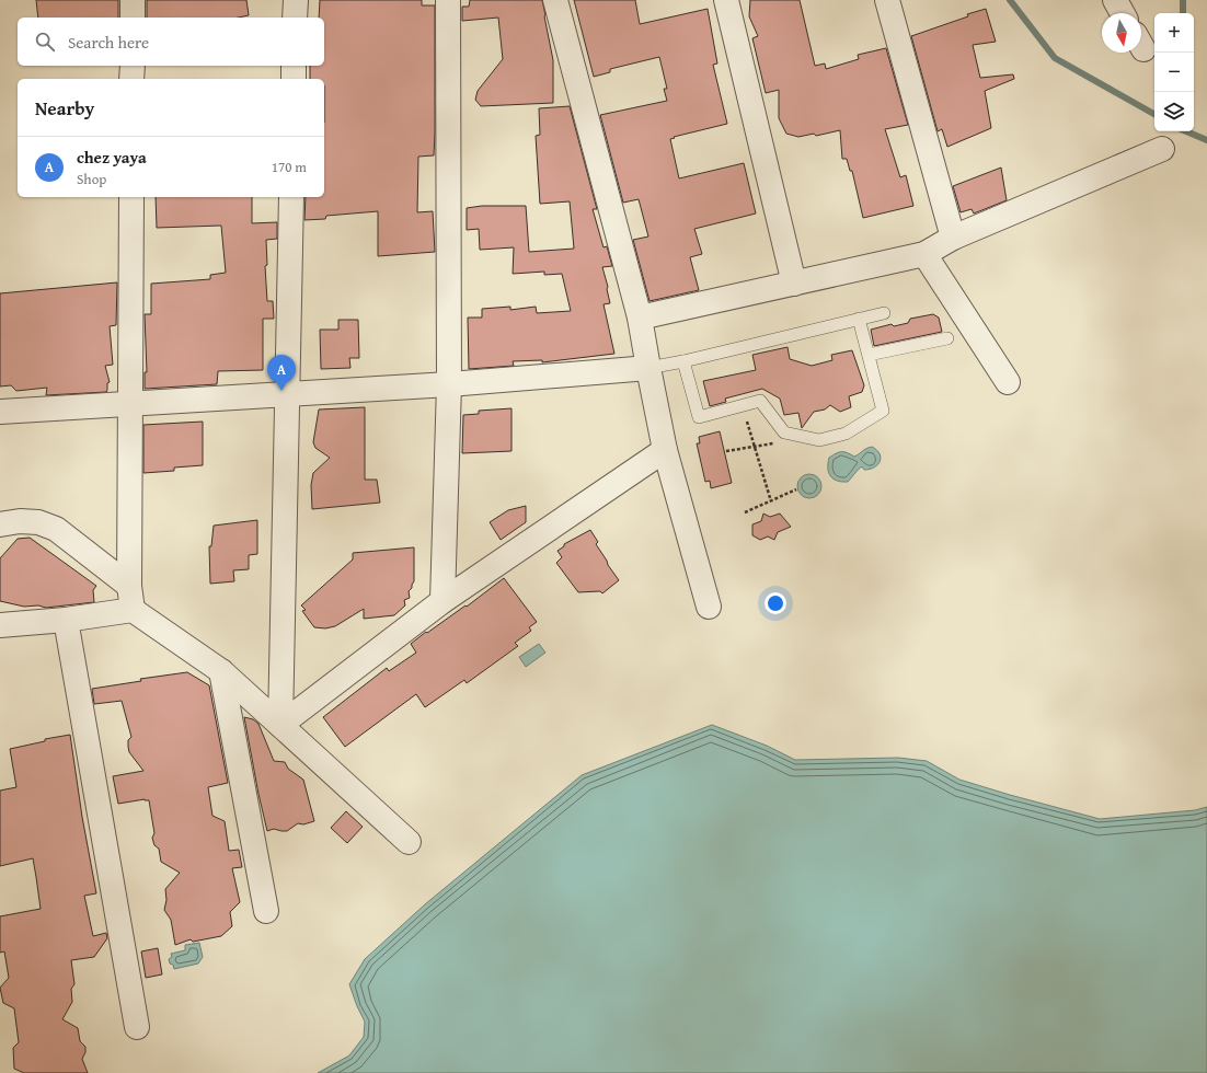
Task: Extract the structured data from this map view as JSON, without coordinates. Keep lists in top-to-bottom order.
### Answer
{
  "north": "bottom",
  "page": {
    "map_buttons": ["+", "−"],
    "search": "Search here",
    "heading": "Nearby",
    "list": [
      {
        "mark": "A",
        "name": "chez yaya",
        "note": "Shop",
        "value": "170 m"
      }
    ],
    "pins": "A"
  }
}
